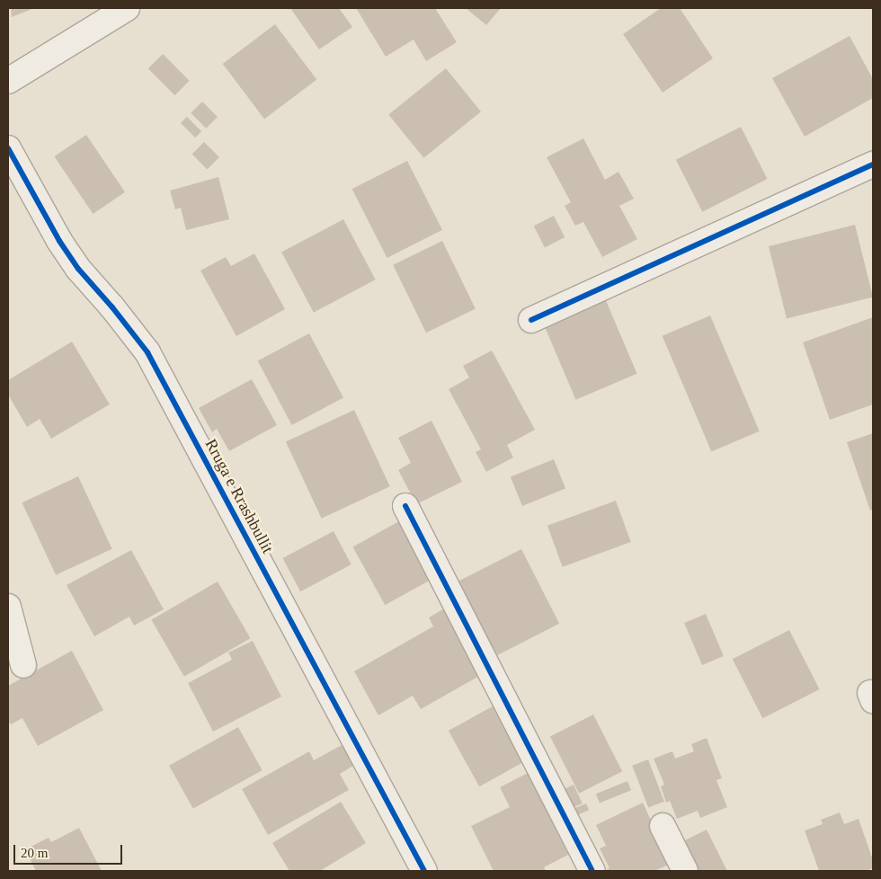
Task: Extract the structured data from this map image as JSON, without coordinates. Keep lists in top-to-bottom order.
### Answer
{
  "streets": {
    "street": ["Rruga e Rrashbullit"]
  },
  "scale_bar": "20 m"
}
